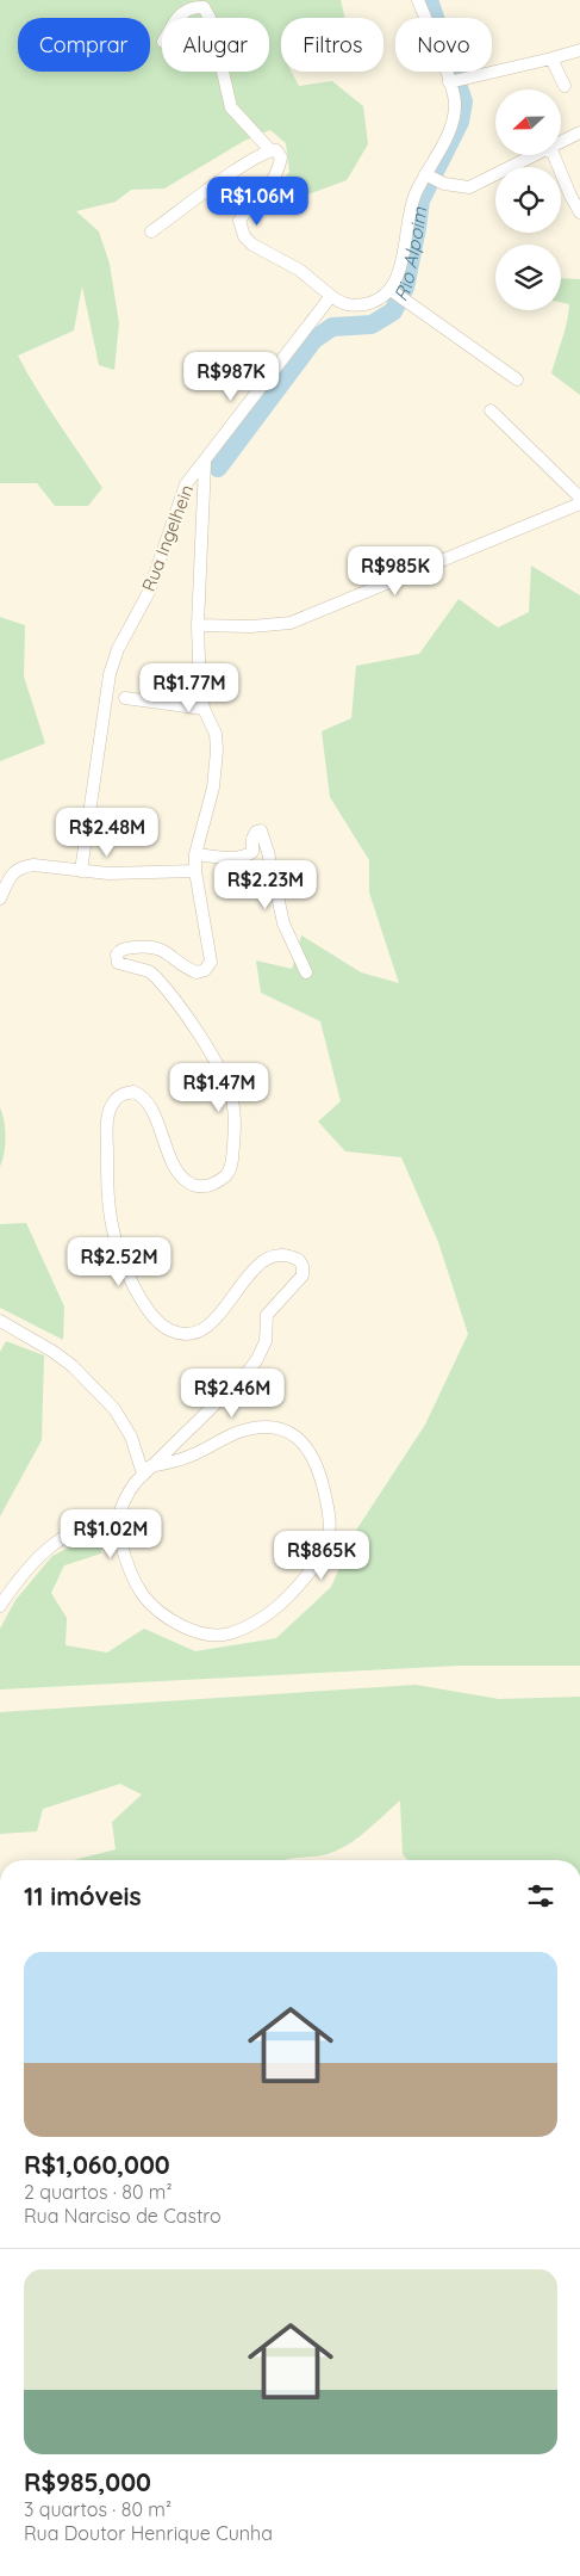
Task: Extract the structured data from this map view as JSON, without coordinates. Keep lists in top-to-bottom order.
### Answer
{
  "streets": {
    "street": ["Rua Ingelhein"]
  },
  "water": ["Rio Alpoim"],
  "north": "left",
  "page": {
    "chip": [
      "Comprar",
      "Alugar",
      "Filtros",
      "Novo"
    ],
    "price": [
      "R$1.06M",
      "R$987K",
      "R$985K",
      "R$1.77M",
      "R$2.48M",
      "R$2.23M",
      "R$1.47M",
      "R$2.52M",
      "R$2.46M",
      "R$1.02M",
      "R$865K"
    ],
    "heading": "11 imóveis",
    "list": [
      {
        "name": "R$1,060,000",
        "note": "2 quartos · 80 m² · Rua Narciso de Castro"
      },
      {
        "name": "R$985,000",
        "note": "3 quartos · 80 m² · Rua Doutor Henrique Cunha"
      }
    ]
  }
}
